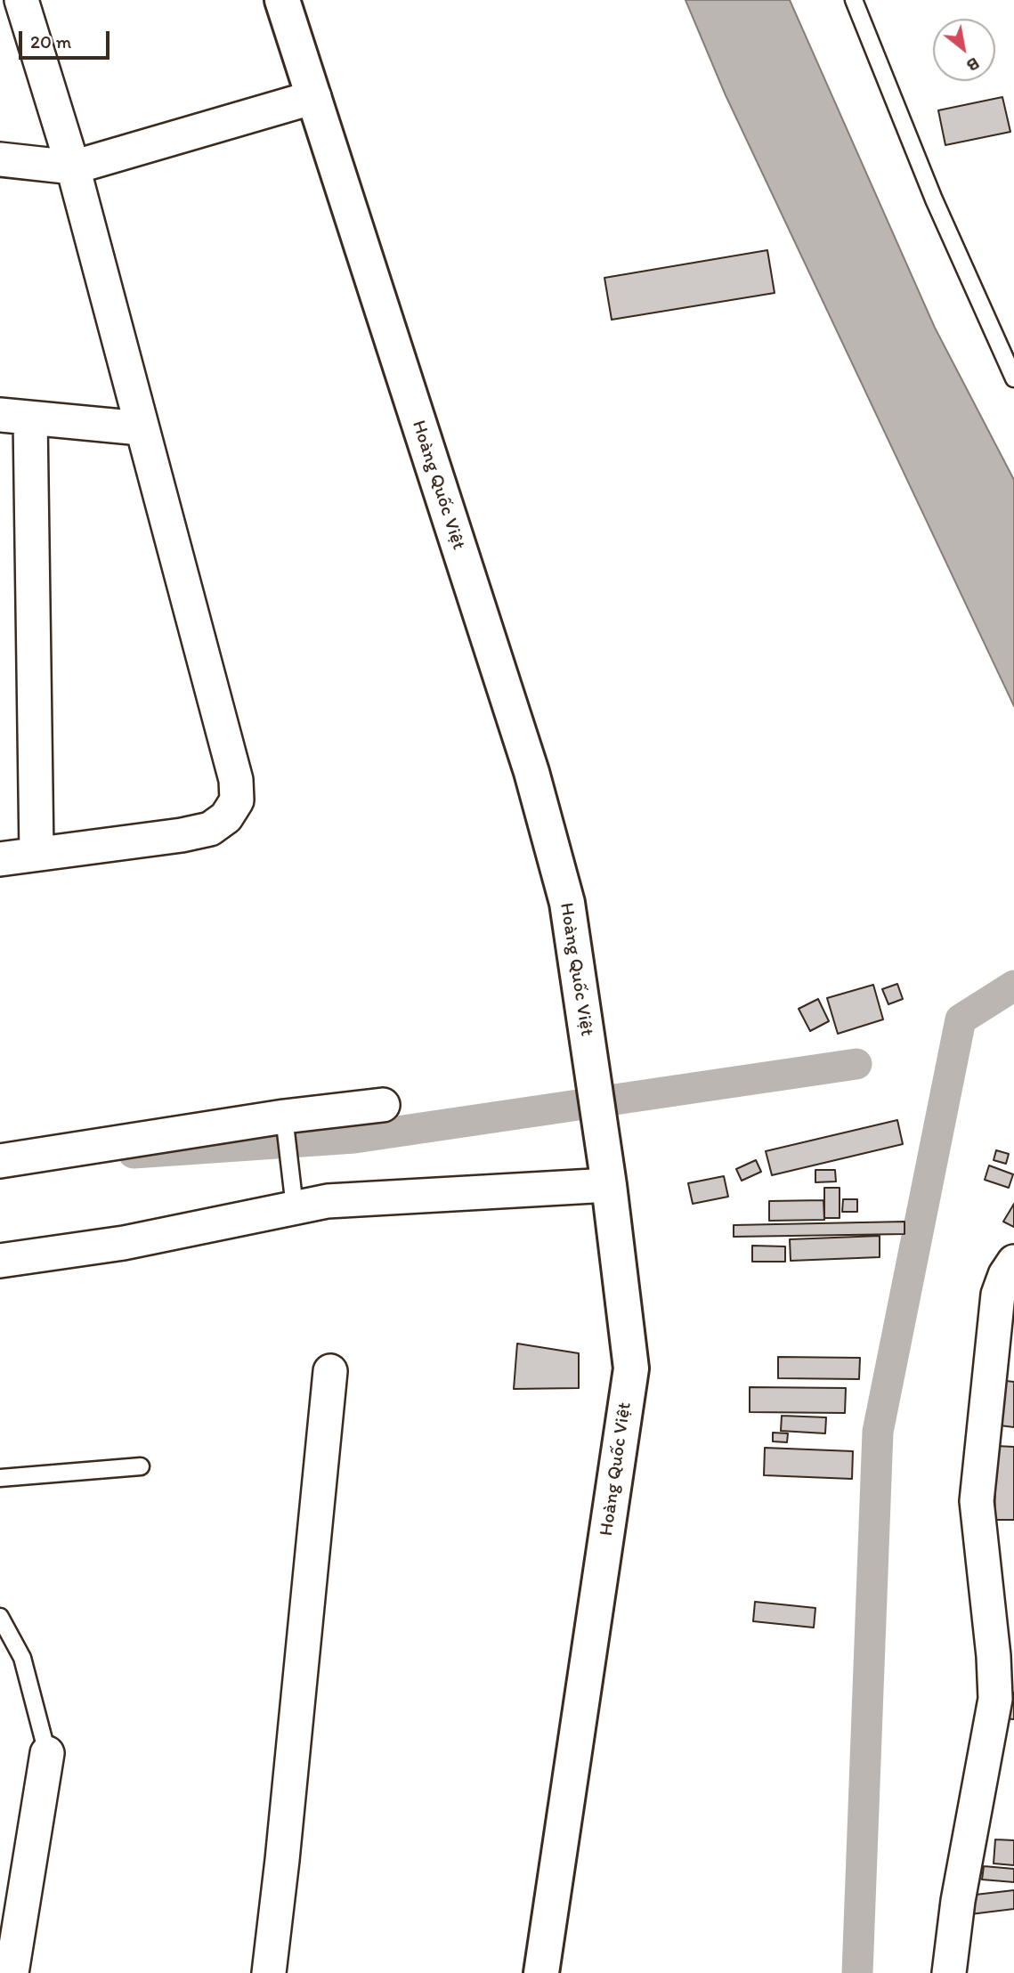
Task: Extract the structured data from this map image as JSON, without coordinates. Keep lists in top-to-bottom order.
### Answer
{
  "streets": {
    "street": ["Hoàng Quốc Việt"]
  },
  "scale_bar": "20 m",
  "north": "bottom right"
}
